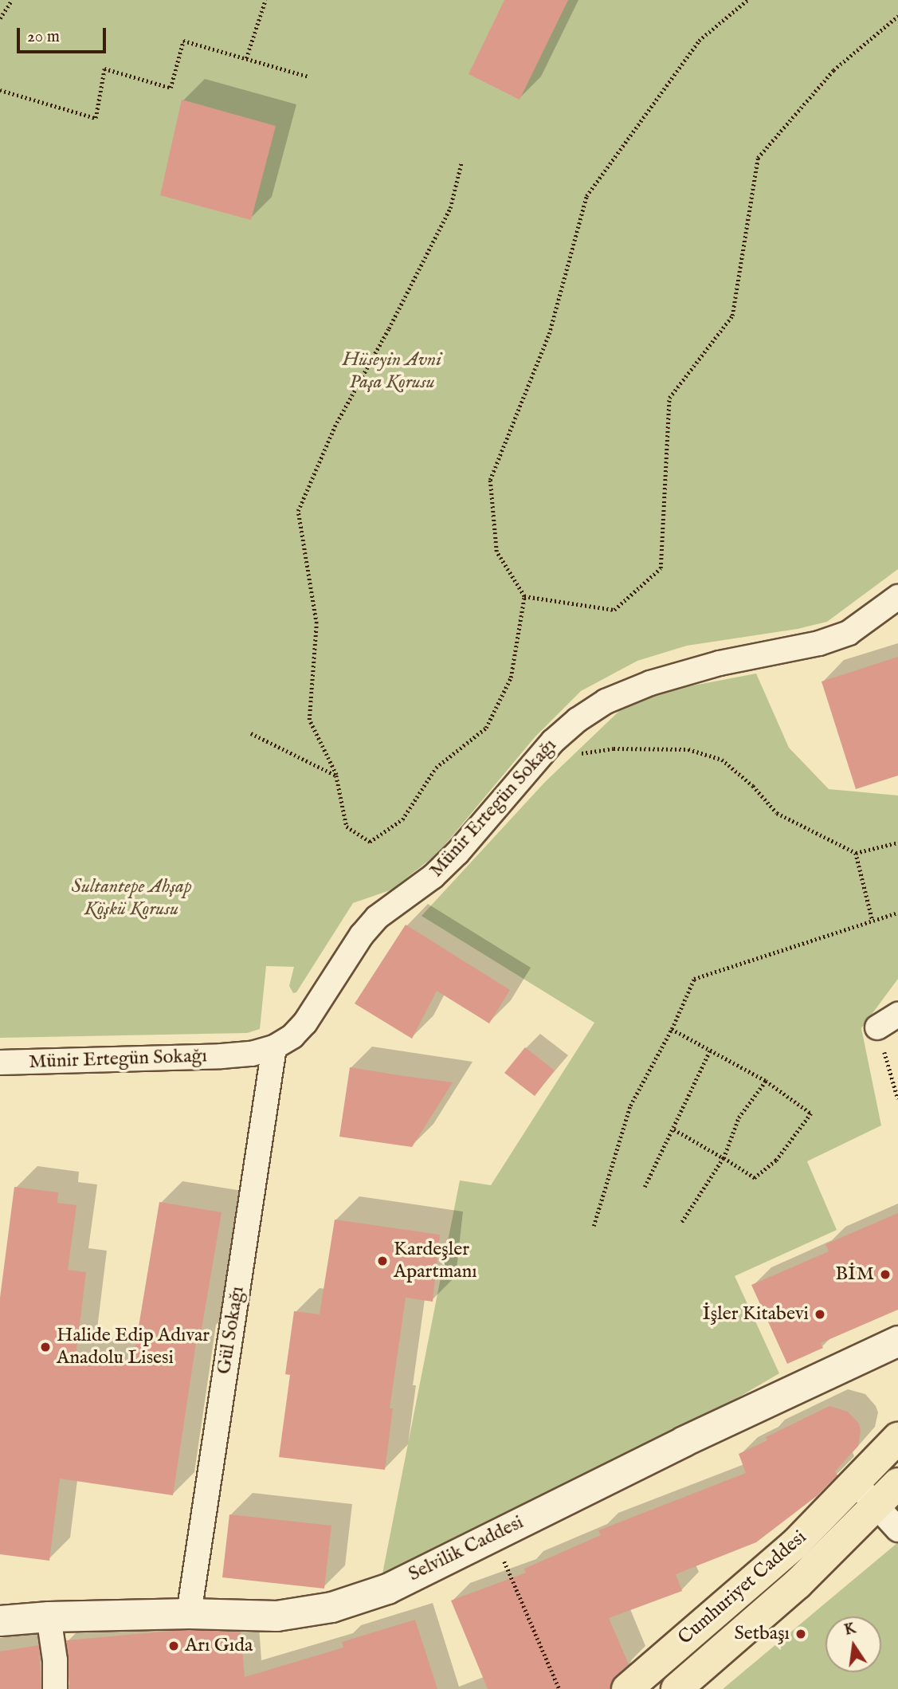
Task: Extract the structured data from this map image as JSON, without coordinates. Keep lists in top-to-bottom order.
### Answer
{
  "streets": {
    "main road": ["Cumhuriyet Caddesi"],
    "street": ["Münir Ertegün Sokağı", "Gül Sokağı", "Selvilik Caddesi"]
  },
  "crossings": [
    ["Münir Ertegün Sokağı", "Gül Sokağı"],
    ["Gül Sokağı", "Selvilik Caddesi"]
  ],
  "parks": ["Hüseyin Avni Paşa Korusu", "Sultantepe Ahşap Köşkü Korusu"],
  "places": [
    "Kardeşler Apartmanı",
    "BİM",
    "İşler Kitabevi",
    "Halide Edip Adıvar Anadolu Lisesi",
    "Setbaşı",
    "Arı Gıda"
  ],
  "scale_bar": "20 m",
  "north": "top"
}
